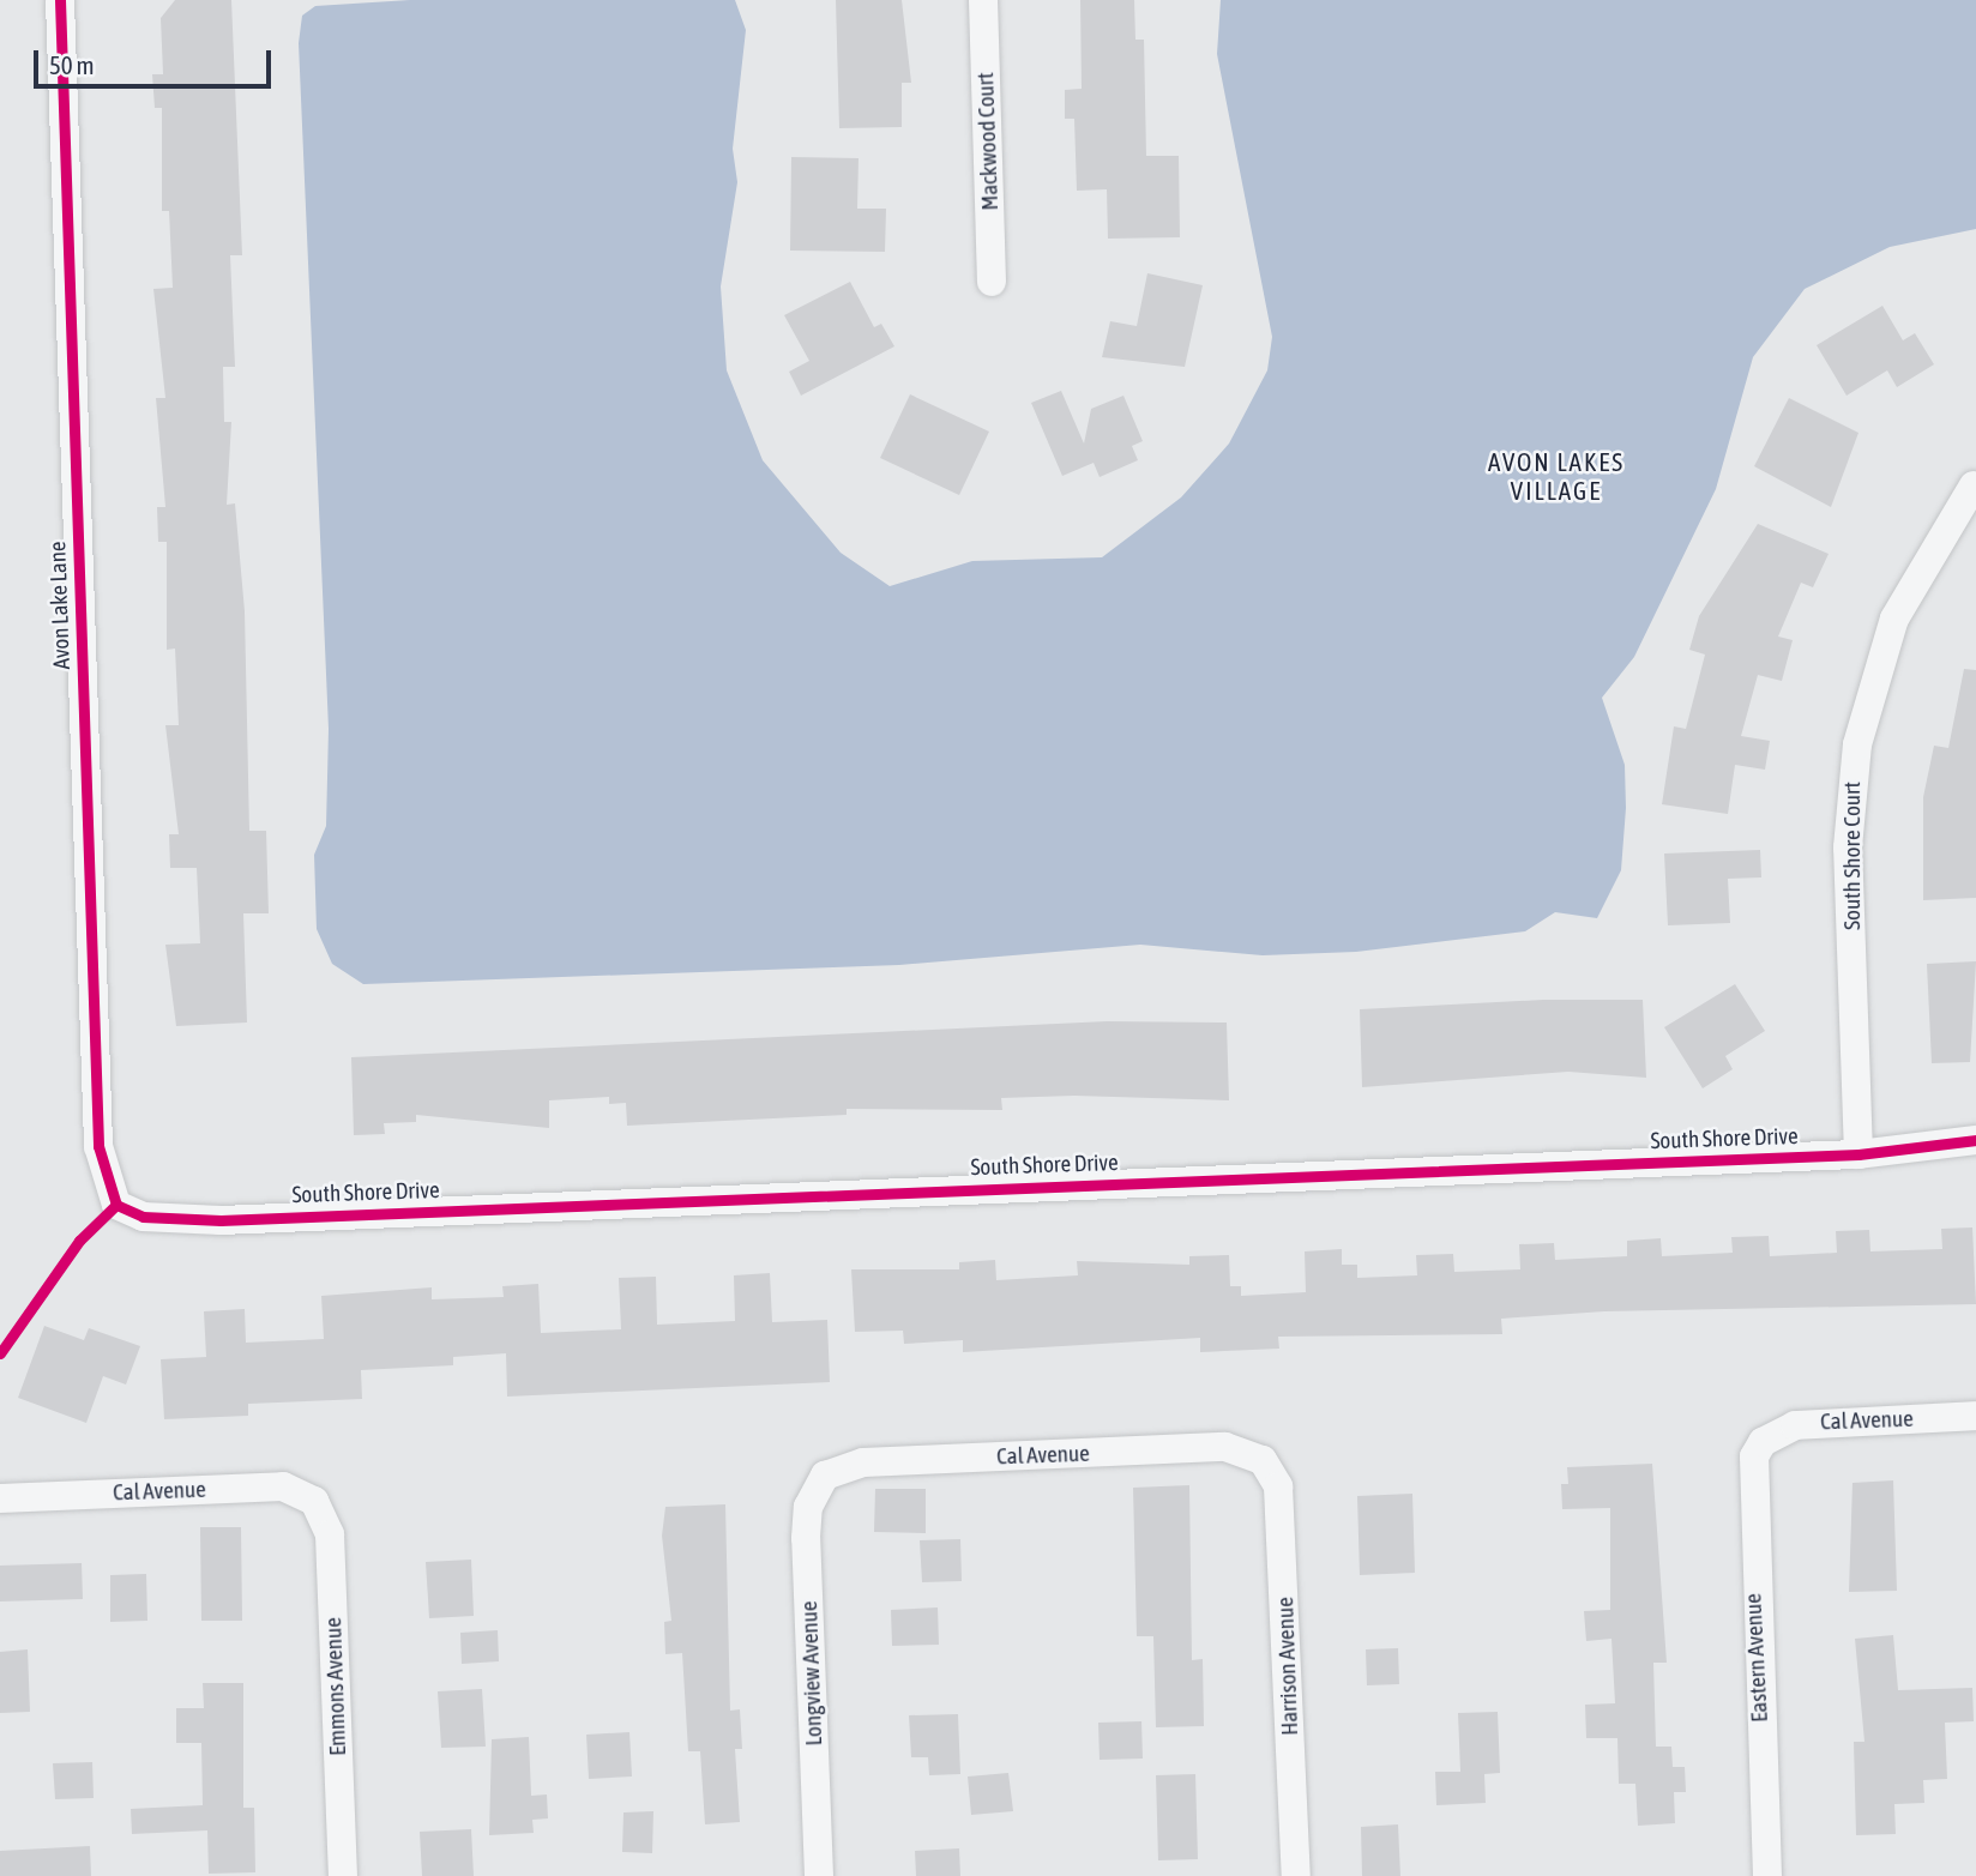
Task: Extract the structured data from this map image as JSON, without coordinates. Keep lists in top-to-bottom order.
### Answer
{
  "streets": {
    "street": [
      "Mackwood Court",
      "Avon Lake Lane",
      "South Shore Court",
      "South Shore Drive",
      "Cal Avenue",
      "Eastern Avenue",
      "Harrison Avenue",
      "Longview Avenue",
      "Emmons Avenue"
    ]
  },
  "crossings": [
    ["Avon Lake Lane", "South Shore Drive"],
    ["South Shore Court", "South Shore Drive"],
    ["Cal Avenue", "Eastern Avenue"],
    ["Cal Avenue", "Harrison Avenue"],
    ["Cal Avenue", "Longview Avenue"],
    ["Cal Avenue", "Emmons Avenue"]
  ],
  "districts": ["AVON LAKES VILLAGE"],
  "scale_bar": "50 m"
}
